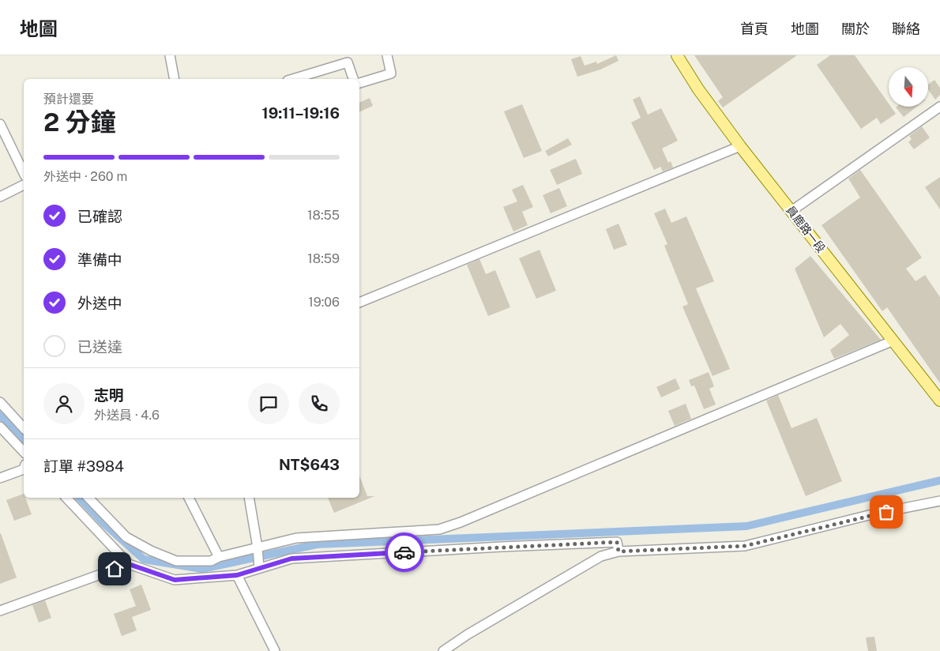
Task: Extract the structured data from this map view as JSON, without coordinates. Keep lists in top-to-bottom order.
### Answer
{
  "streets": {
    "main road": ["員鹿路一段"]
  },
  "north": "bottom",
  "page": {
    "header": "地圖",
    "nav": [
      "首頁",
      "地圖",
      "關於",
      "聯絡"
    ],
    "heading": ["2 分鐘", "預計還要", "19:11–19:16"],
    "panel": [
      "志明",
      "外送員 · 4.6",
      "訂單 #3984",
      "NT$643"
    ],
    "bar": "外送中 · 260 m",
    "list": [
      ["已確認", "18:55"],
      ["準備中", "18:59"],
      ["外送中", "19:06"],
      "已送達"
    ]
  }
}
